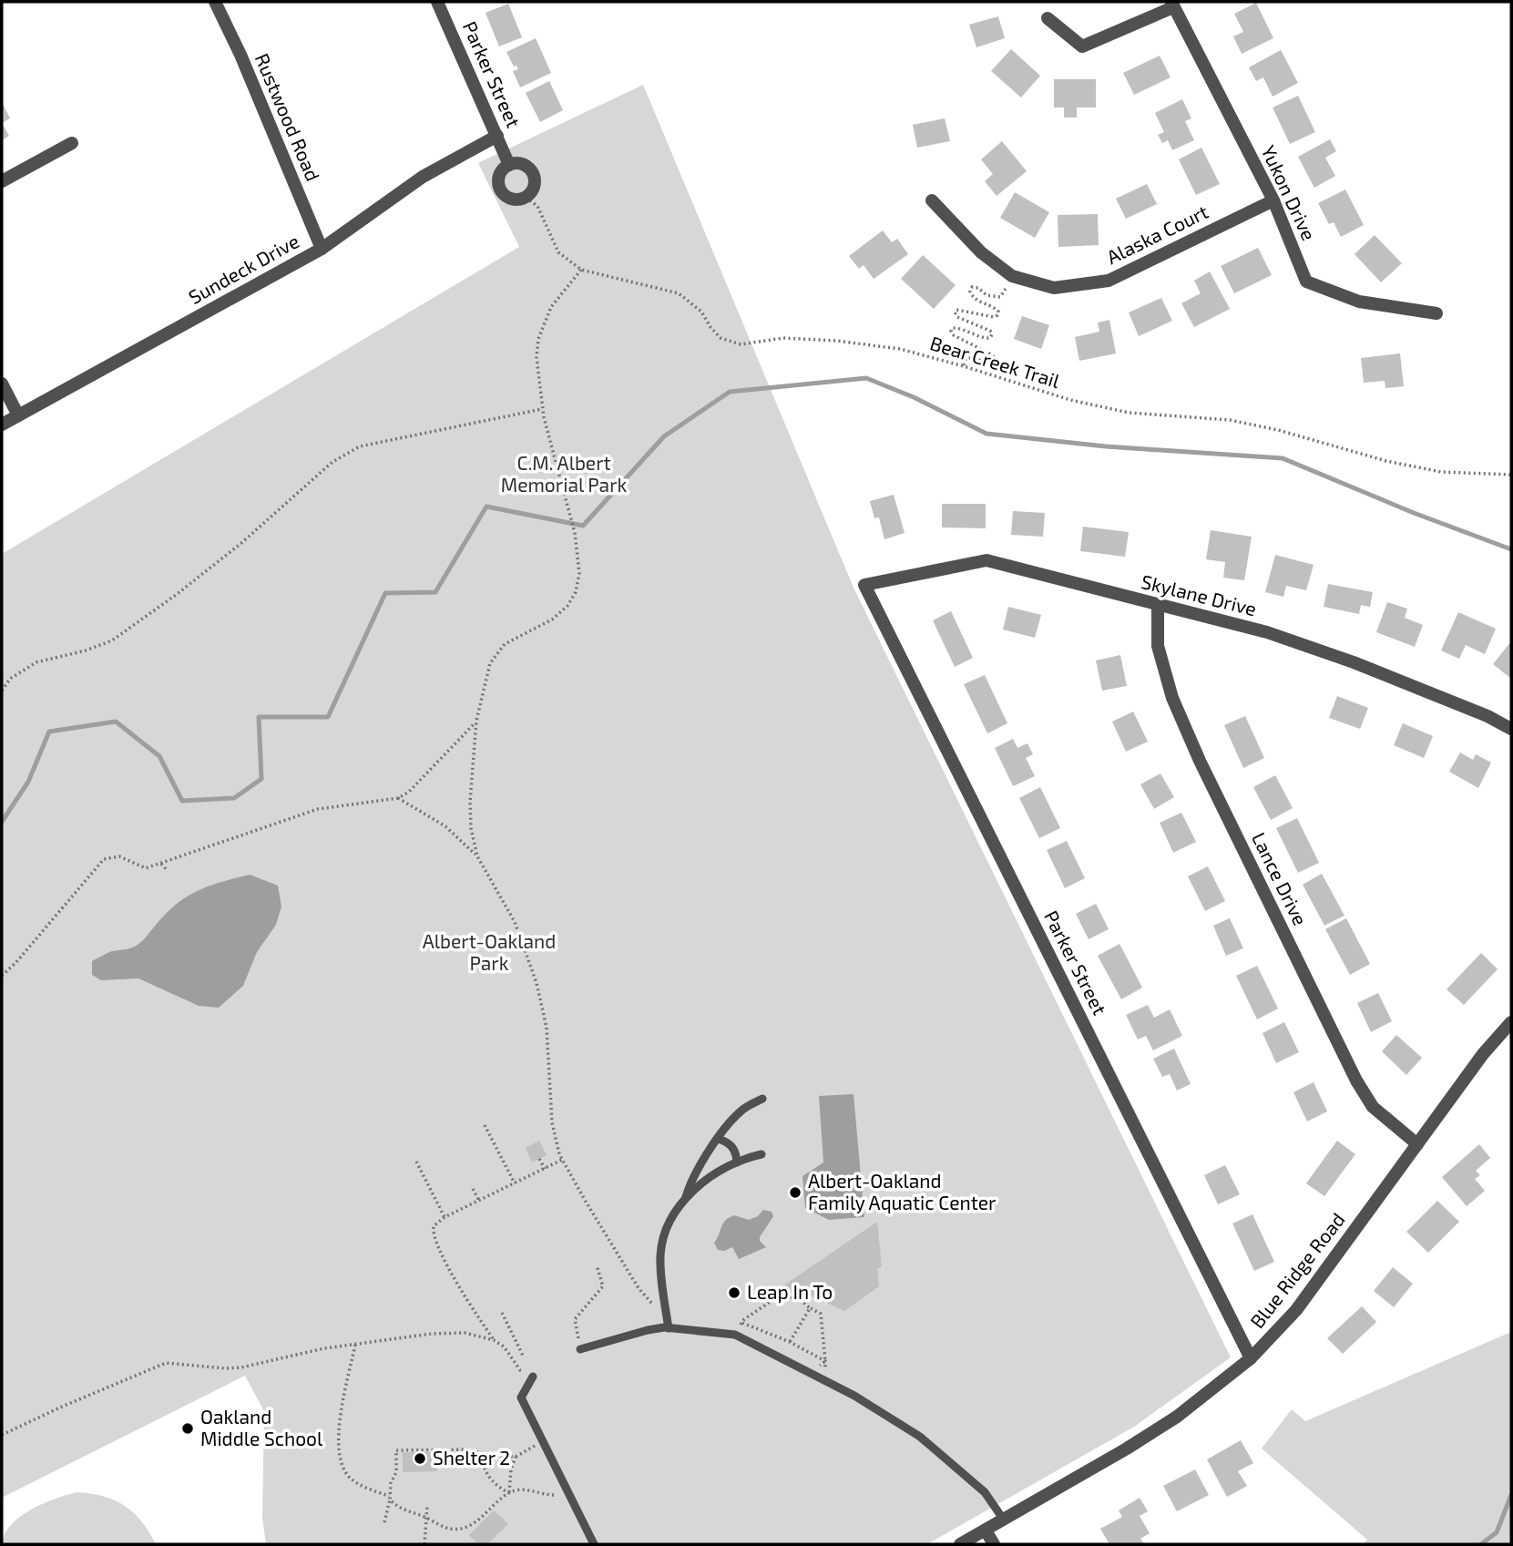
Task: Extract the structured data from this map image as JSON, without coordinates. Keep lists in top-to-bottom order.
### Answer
{
  "streets": {
    "street": [
      "Parker Street",
      "Rustwood Road",
      "Yukon Drive",
      "Alaska Court",
      "Sundeck Drive",
      "Skylane Drive",
      "Lance Drive",
      "Blue Ridge Road"
    ],
    "path": ["Bear Creek Trail"]
  },
  "crossings": [
    ["Parker Street", "Sundeck Drive"],
    ["Parker Street", "Bear Creek Trail"],
    ["Parker Street", "Skylane Drive"],
    ["Parker Street", "Blue Ridge Road"],
    ["Rustwood Road", "Sundeck Drive"],
    ["Yukon Drive", "Alaska Court"],
    ["Skylane Drive", "Lance Drive"],
    ["Lance Drive", "Blue Ridge Road"]
  ],
  "parks": ["C.M. Albert Memorial Park", "Albert-Oakland Park"],
  "places": [
    "Albert-Oakland Family Aquatic Center",
    "Leap In To",
    "Oakland Middle School",
    "Shelter 2"
  ]
}
